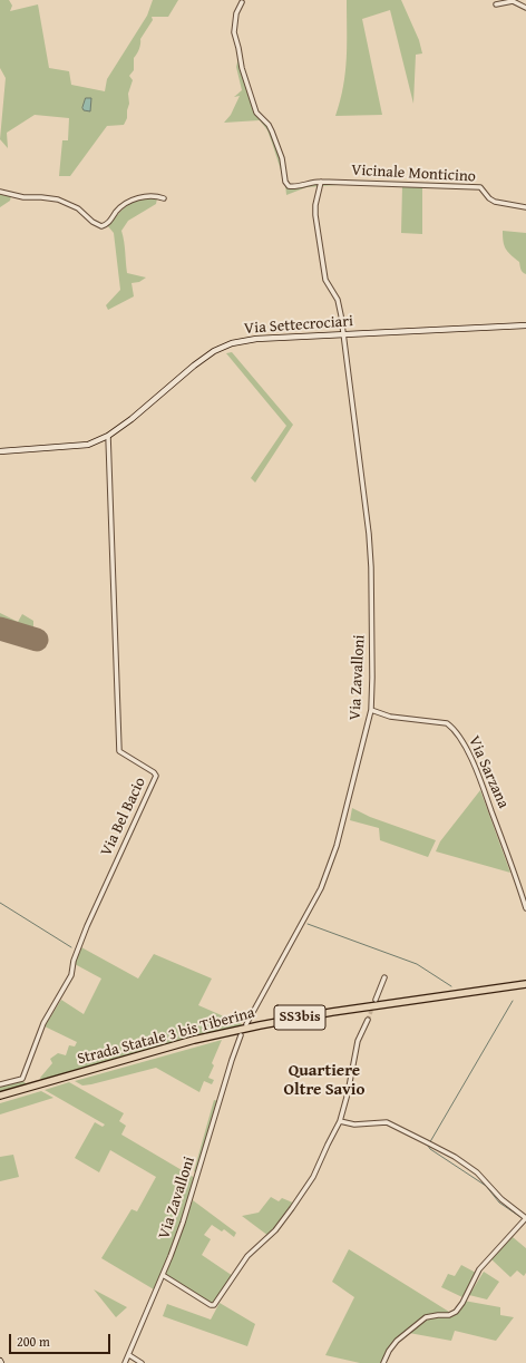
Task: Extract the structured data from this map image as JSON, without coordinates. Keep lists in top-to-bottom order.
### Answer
{
  "streets": {
    "highway": ["SS3bis", "Strada Statale 3 bis Tiberina"],
    "main road": ["Via Settecrociari"],
    "street": [
      "Vicinale Monticino",
      "Via Zavalloni",
      "Via Sarzana",
      "Via Bel Bacio"
    ]
  },
  "crossings": [
    ["Vicinale Monticino", "Via Zavalloni"],
    ["Via Settecrociari", "Via Zavalloni"],
    ["Via Settecrociari", "Via Bel Bacio"],
    ["Via Zavalloni", "Via Sarzana"]
  ],
  "districts": ["Quartiere Oltre Savio"],
  "scale_bar": "200 m"
}
